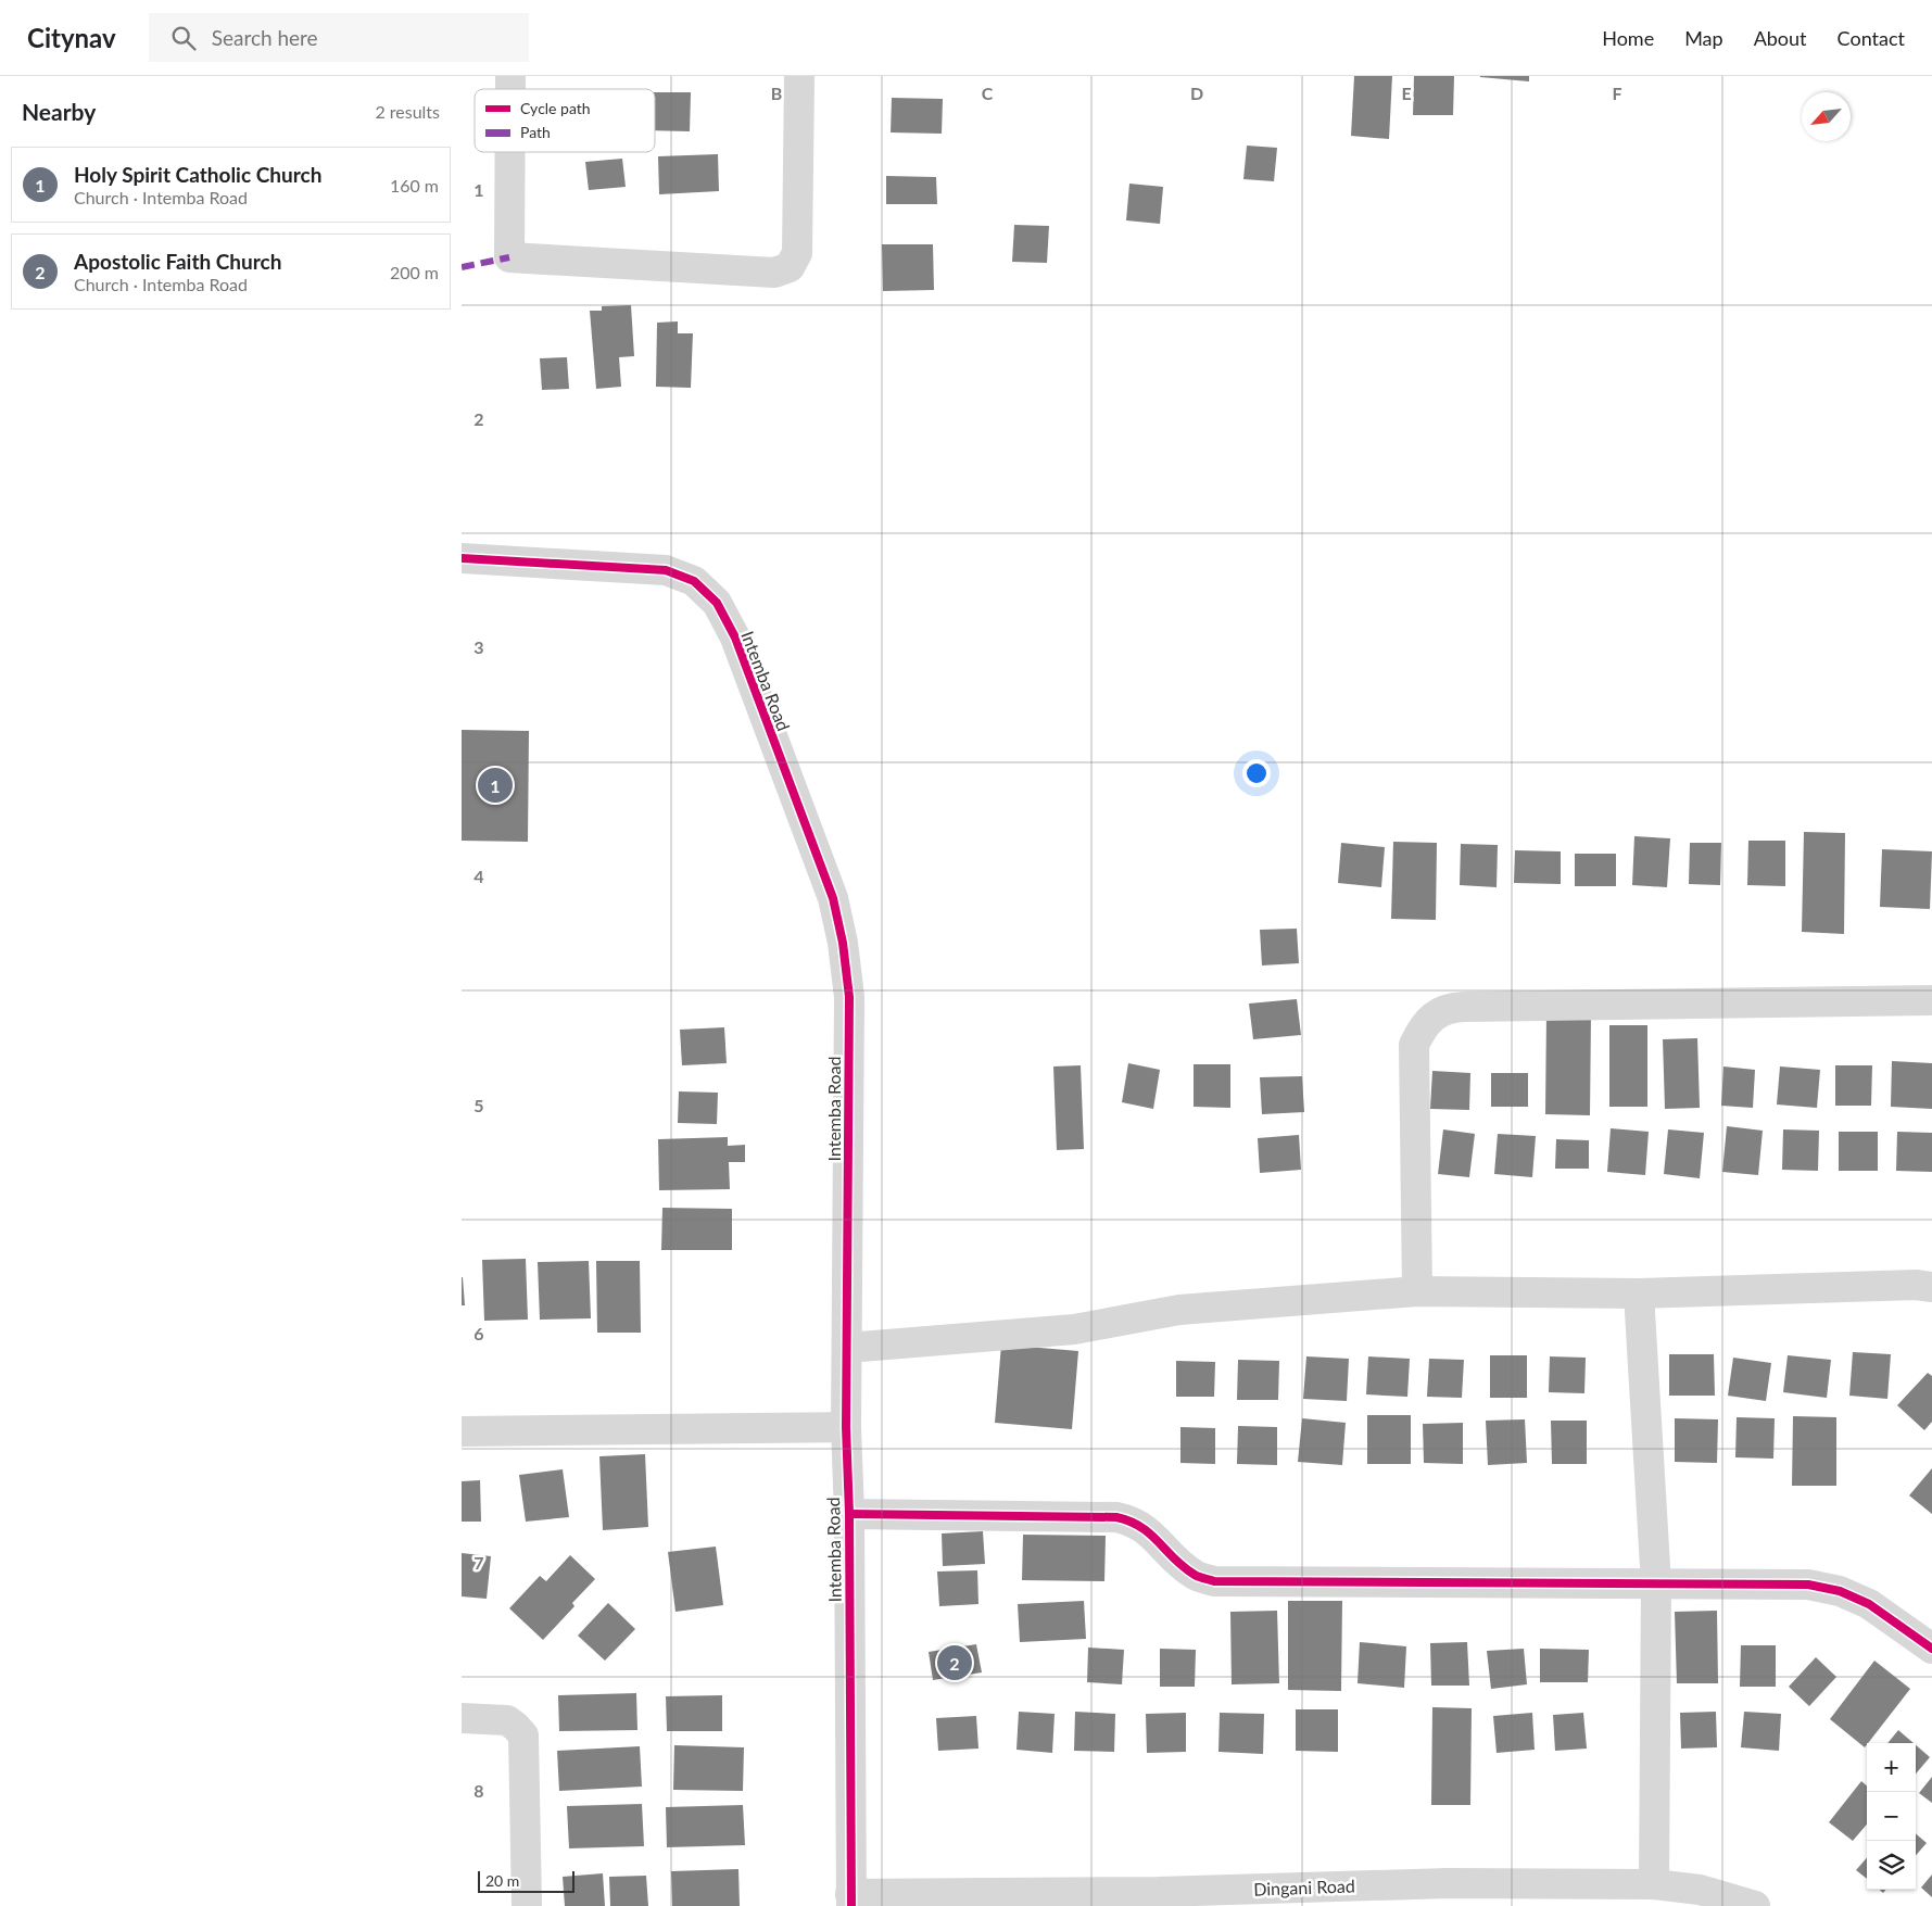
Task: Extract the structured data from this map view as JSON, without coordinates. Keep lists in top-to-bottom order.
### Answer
{
  "streets": {
    "street": ["Intemba Road", "Dingani Road"]
  },
  "crossings": [
    ["Intemba Road", "Dingani Road"]
  ],
  "legend": ["Cycle path", "Path"],
  "scale_bar": "20 m",
  "north": "bottom left",
  "page": {
    "header": "Citynav",
    "search": "Search here",
    "nav": [
      "Home",
      "Map",
      "About",
      "Contact"
    ],
    "heading": ["Nearby", "2 results"],
    "list": [
      {
        "mark": "1",
        "name": "Holy Spirit Catholic Church",
        "note": "Church · Intemba Road",
        "value": "160 m"
      },
      {
        "mark": "2",
        "name": "Apostolic Faith Church",
        "note": "Church · Intemba Road",
        "value": "200 m"
      }
    ],
    "pins": ["1", "2"],
    "map_buttons": ["+", "−"],
    "scale": "20 m"
  },
  "grid": {
    "columns": [
      "B",
      "C",
      "D",
      "E",
      "F"
    ],
    "rows": [
      "1",
      "2",
      "3",
      "4",
      "5",
      "6",
      "7",
      "8"
    ]
  }
}
